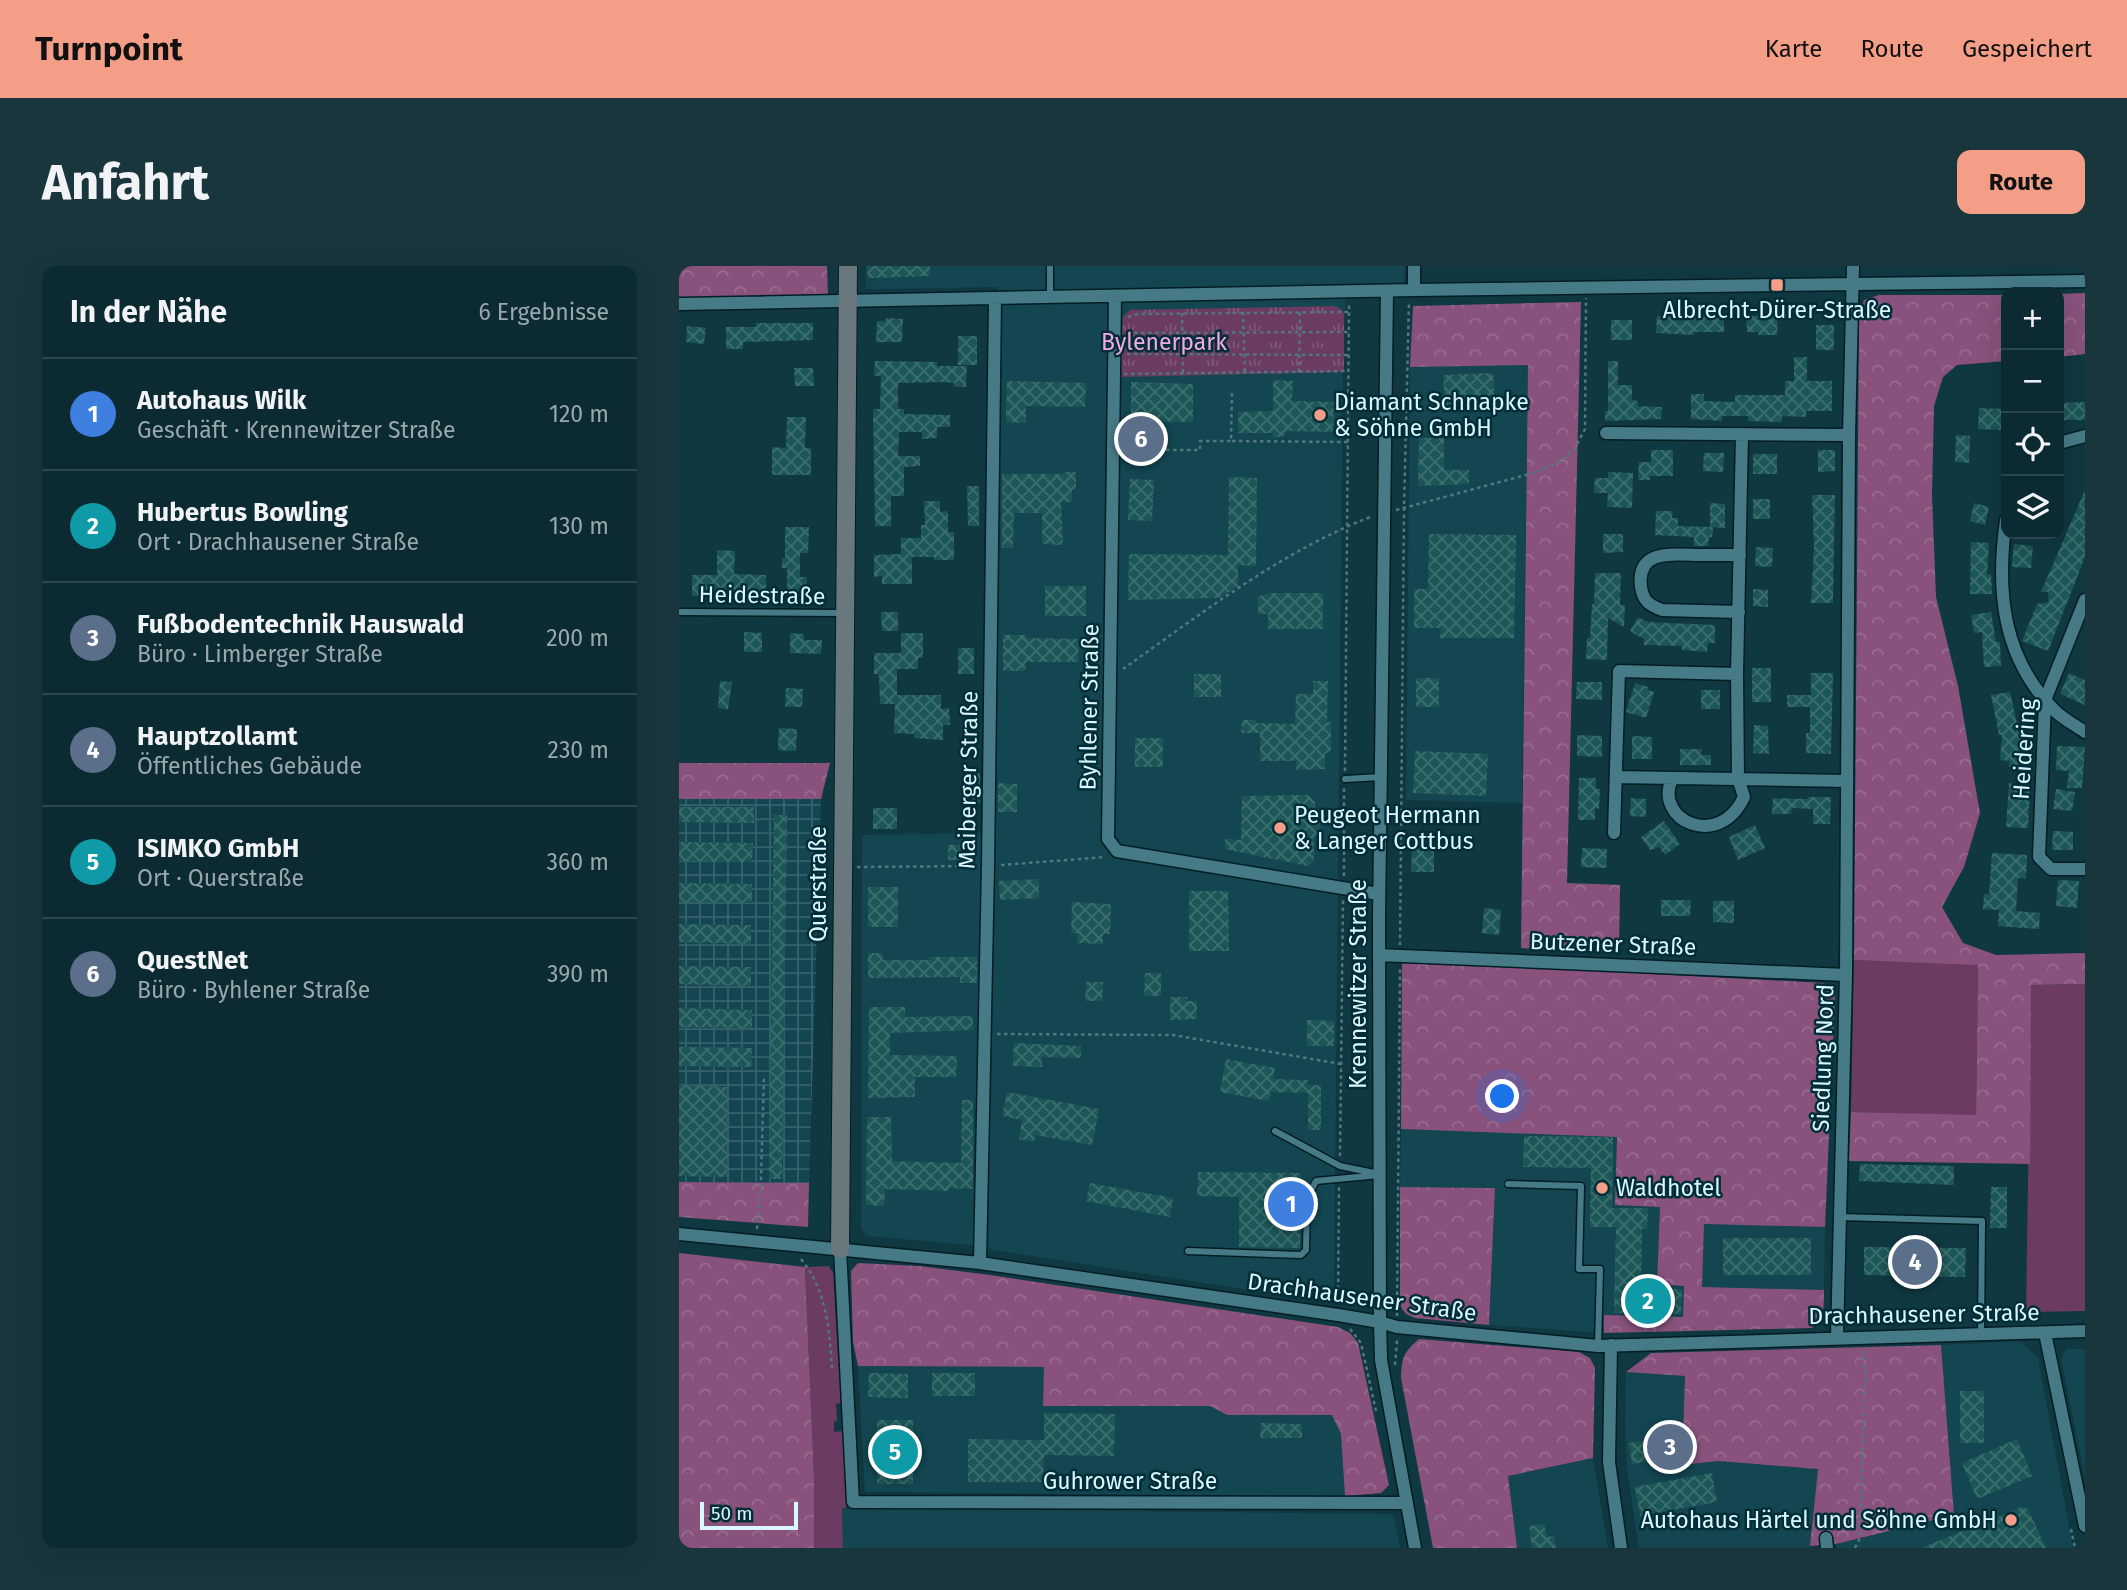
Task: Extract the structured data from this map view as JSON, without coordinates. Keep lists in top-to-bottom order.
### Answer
{
  "streets": {
    "street": [
      "Byhlener Straße",
      "Heidering",
      "Maiberger Straße",
      "Querstraße",
      "Butzener Straße",
      "Krennewitzer Straße",
      "Siedlung Nord",
      "Drachhausener Straße",
      "Guhrower Straße"
    ],
    "lane": ["Heidestraße"]
  },
  "crossings": [
    ["Heidestraße", "Querstraße"],
    ["Byhlener Straße", "Krennewitzer Straße"],
    ["Maiberger Straße", "Drachhausener Straße"],
    ["Querstraße", "Drachhausener Straße"],
    ["Querstraße", "Guhrower Straße"],
    ["Butzener Straße", "Krennewitzer Straße"],
    ["Butzener Straße", "Siedlung Nord"],
    ["Krennewitzer Straße", "Drachhausener Straße"],
    ["Krennewitzer Straße", "Guhrower Straße"],
    ["Siedlung Nord", "Drachhausener Straße"]
  ],
  "parks": ["Bylenerpark"],
  "places": {
    "transit": ["Albrecht-Dürer-Straße"],
    "other": [
      "Diamant Schnapke & Söhne GmbH",
      "Peugeot Hermann & Langer Cottbus",
      "Waldhotel",
      "Autohaus Härtel und Söhne GmbH"
    ]
  },
  "scale_bar": "50 m",
  "page": {
    "header": "Turnpoint",
    "nav": ["Karte", "Route", "Gespeichert"],
    "buttons": "Route",
    "title": "Anfahrt",
    "heading": ["In der Nähe", "6 Ergebnisse"],
    "map_buttons": ["+", "−"],
    "list": [
      {
        "mark": "1",
        "name": "Autohaus Wilk",
        "note": "Geschäft · Krennewitzer Straße",
        "value": "120 m"
      },
      {
        "mark": "2",
        "name": "Hubertus Bowling",
        "note": "Ort · Drachhausener Straße",
        "value": "130 m"
      },
      {
        "mark": "3",
        "name": "Fußbodentechnik Hauswald",
        "note": "Büro · Limberger Straße",
        "value": "200 m"
      },
      {
        "mark": "4",
        "name": "Hauptzollamt",
        "note": "Öffentliches Gebäude",
        "value": "230 m"
      },
      {
        "mark": "5",
        "name": "ISIMKO GmbH",
        "note": "Ort · Querstraße",
        "value": "360 m"
      },
      {
        "mark": "6",
        "name": "QuestNet",
        "note": "Büro · Byhlener Straße",
        "value": "390 m"
      }
    ],
    "pins": [
      "6",
      "1",
      "4",
      "2",
      "3",
      "5"
    ],
    "scale": "50 m"
  }
}
